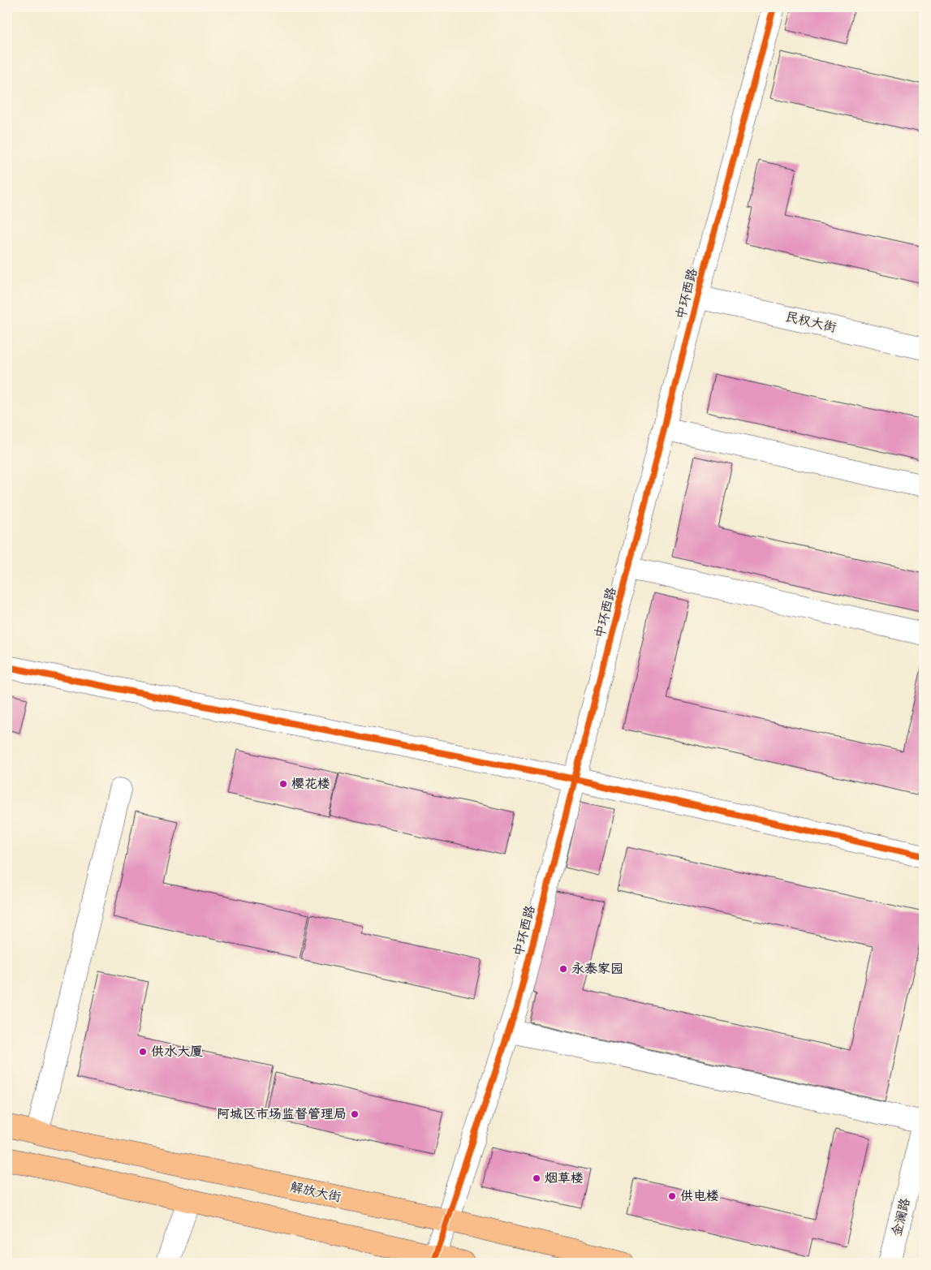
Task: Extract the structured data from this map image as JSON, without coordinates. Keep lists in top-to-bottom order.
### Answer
{
  "streets": {
    "main road": ["解放大街"],
    "street": ["中环西路", "民权大街", "金澜路"]
  },
  "crossings": [
    ["中环西路", "民权大街"],
    ["中环西路", "解放大街"]
  ],
  "places": [
    "樱花楼",
    "永泰家园",
    "供水大厦",
    "阿城区市场监督管理局",
    "烟草楼",
    "供电楼"
  ]
}
